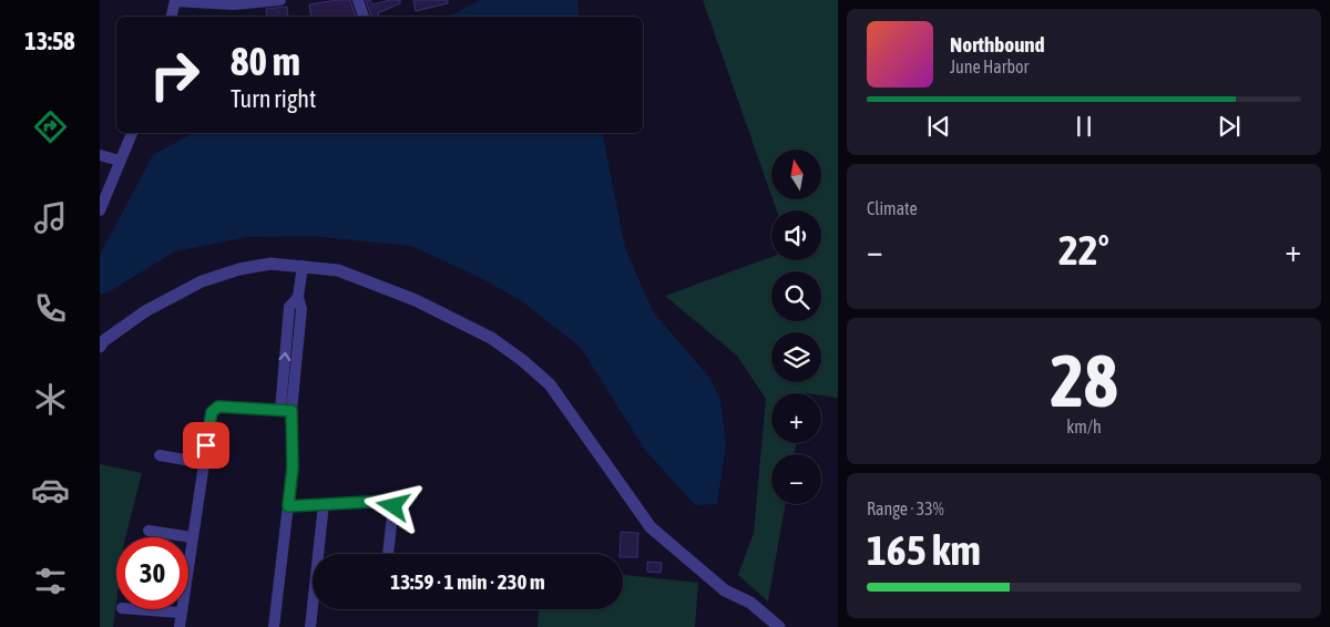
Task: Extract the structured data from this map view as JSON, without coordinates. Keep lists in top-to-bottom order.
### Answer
{
  "north": "top",
  "page": {
    "tabs": "13:58",
    "turn": ["80 m", "Turn right"],
    "song": ["Northbound", "June Harbor"],
    "map_buttons": ["+", "−"],
    "tile": [
      "Climate",
      ["28", "km/h"],
      ["Range · 33%", "165 km"]
    ],
    "heat": ["−", "22°", "+"],
    "limit": "30",
    "trip": "13:59 · 1 min · 230 m"
  }
}
